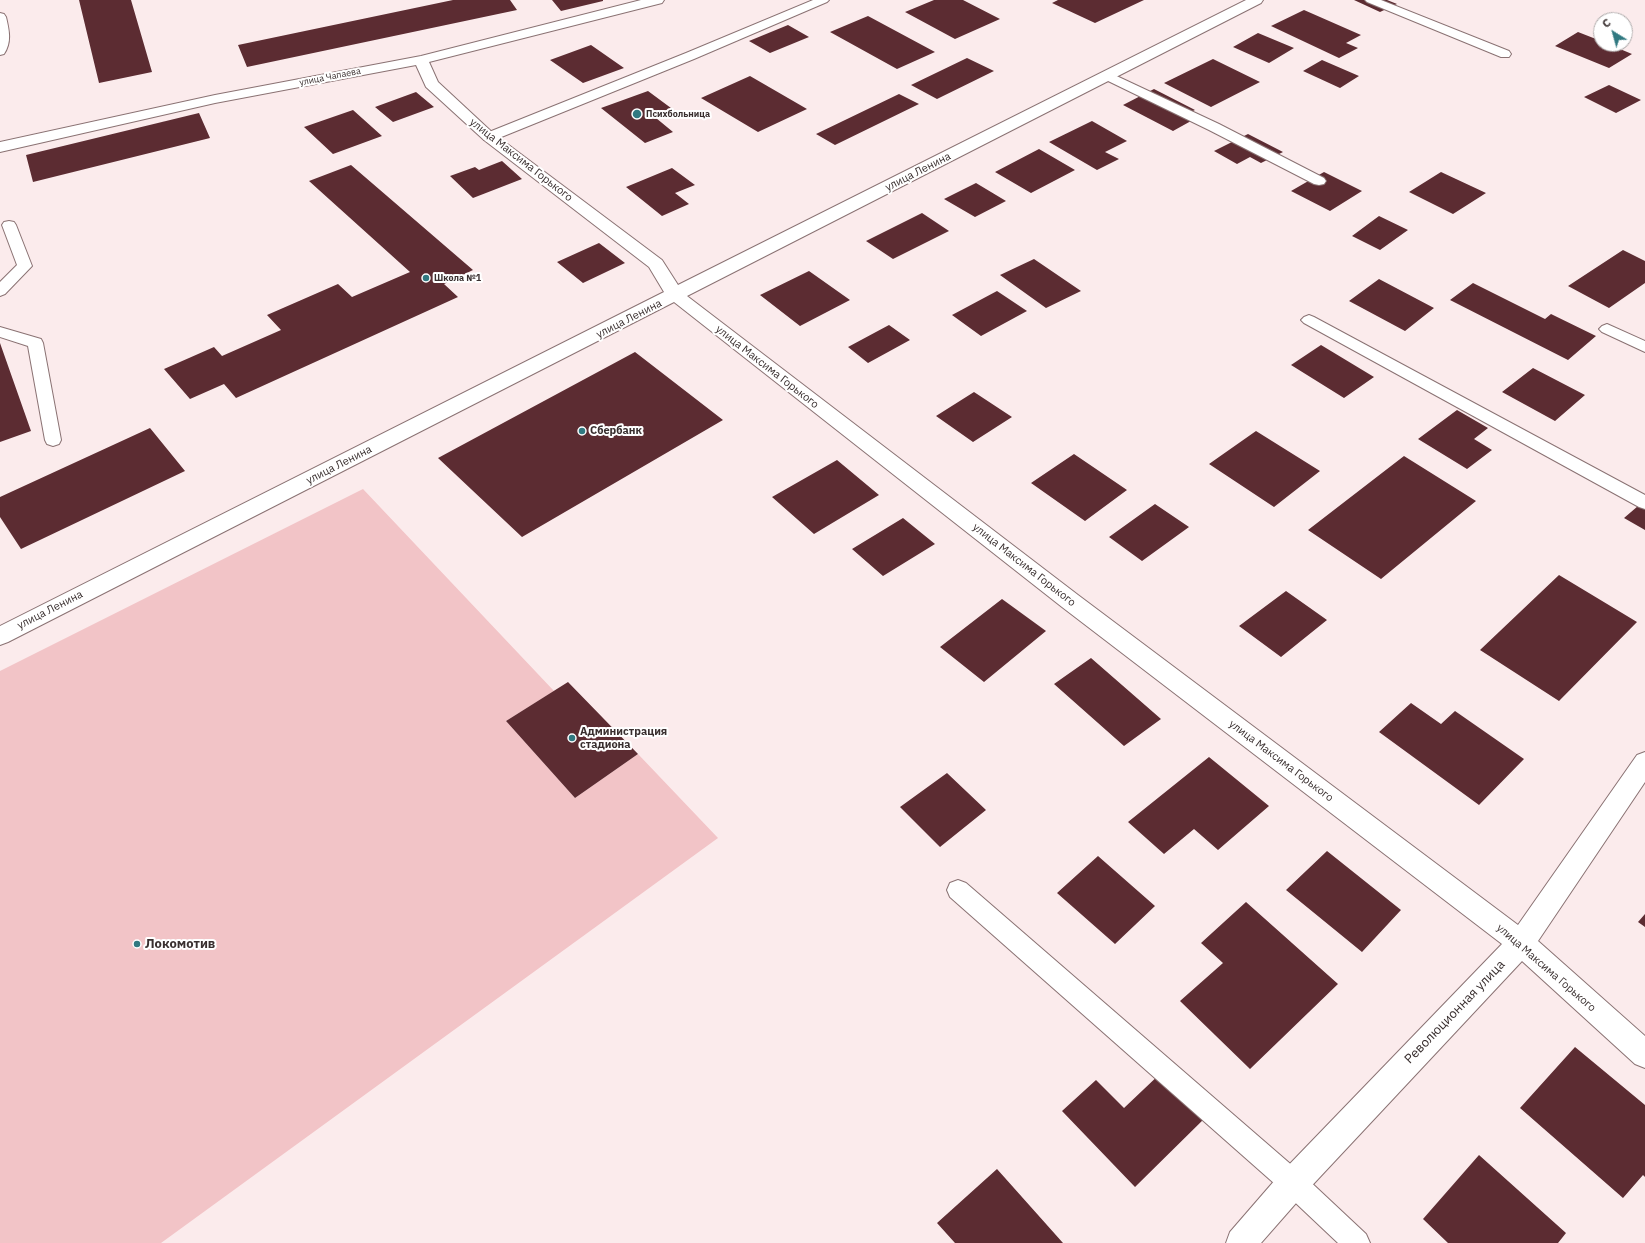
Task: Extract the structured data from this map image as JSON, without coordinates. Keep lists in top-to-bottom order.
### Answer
{
  "streets": {
    "street": [
      "улица Чапаева",
      "улица Максима Горького",
      "улица Ленина",
      "Революционная улица"
    ]
  },
  "crossings": [
    ["улица Чапаева", "улица Максима Горького"],
    ["улица Максима Горького", "улица Ленина"],
    ["улица Максима Горького", "Революционная улица"]
  ],
  "places": [
    "Психбольница",
    "Школа №1",
    "Сбербанк",
    "Администрация стадиона",
    "Локомотив"
  ],
  "north": "top left"
}
